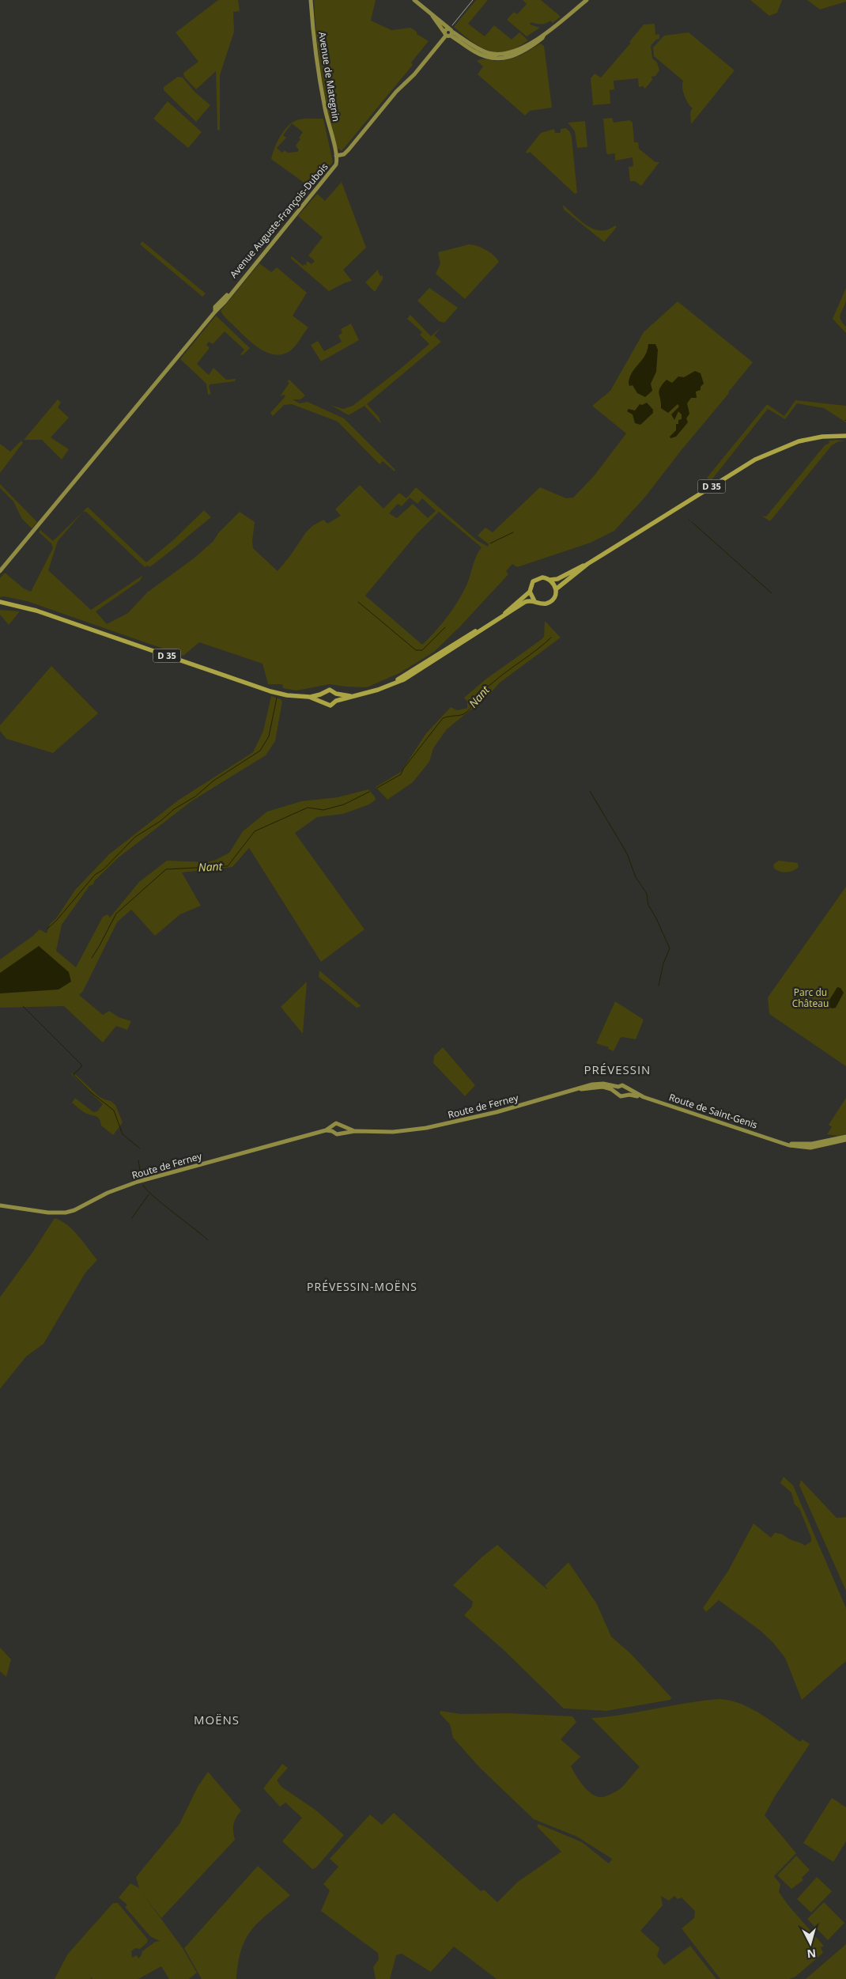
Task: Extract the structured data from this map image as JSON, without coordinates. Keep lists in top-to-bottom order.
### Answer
{
  "streets": {
    "main road": [
      "Avenue de Mategnin",
      "Avenue Auguste-François-Dubois",
      "D 35",
      "Route de Ferney",
      "Route de Saint-Genis"
    ]
  },
  "crossings": [
    ["Avenue de Mategnin", "Avenue Auguste-François-Dubois"]
  ],
  "districts": ["PRÉVESSIN", "PRÉVESSIN-MOËNS", "MOËNS"],
  "water": ["Nant"],
  "parks": ["Parc du Château"],
  "north": "bottom"
}
